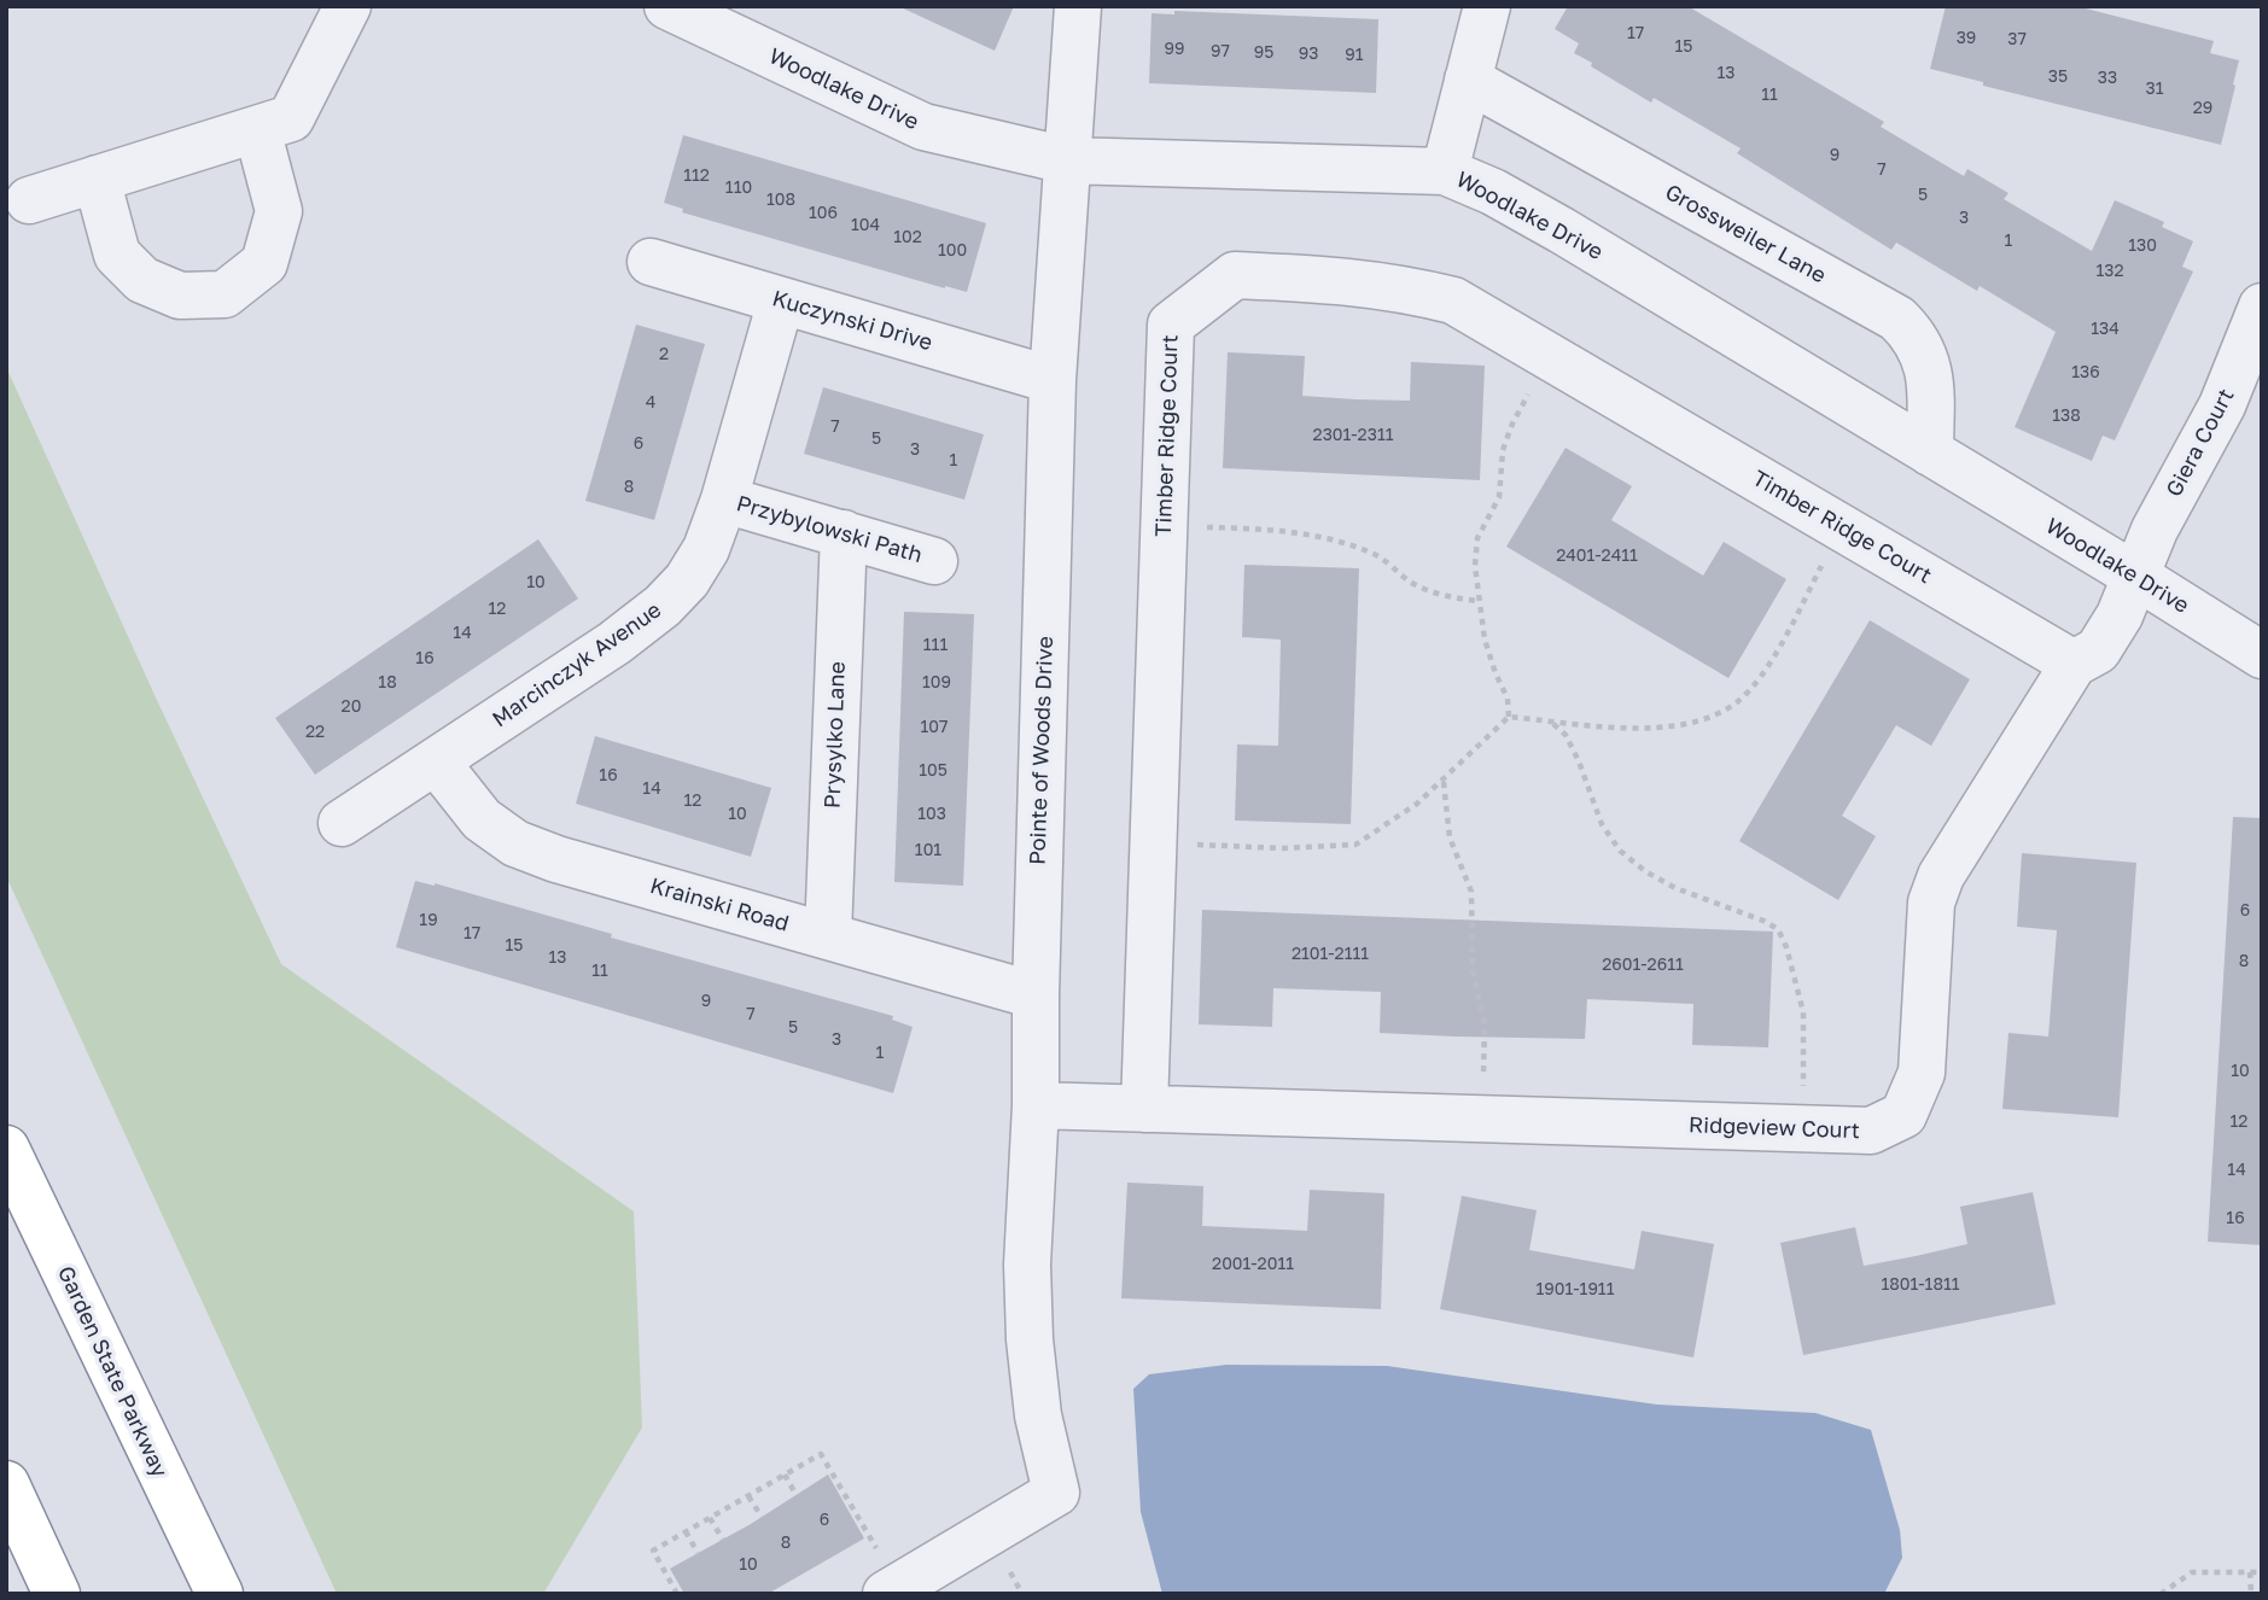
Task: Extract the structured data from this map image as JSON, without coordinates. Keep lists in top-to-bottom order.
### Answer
{
  "streets": {
    "highway": ["Garden State Parkway"],
    "street": [
      "Woodlake Drive",
      "Grossweiler Lane",
      "Kuczynski Drive",
      "Timber Ridge Court",
      "Giera Court",
      "Przybylowski Path",
      "Marcinczyk Avenue",
      "Prysylko Lane",
      "Pointe of Woods Drive",
      "Krainski Road",
      "Ridgeview Court"
    ]
  },
  "crossings": [
    ["Woodlake Drive", "Grossweiler Lane"],
    ["Woodlake Drive", "Giera Court"],
    ["Woodlake Drive", "Pointe of Woods Drive"],
    ["Woodlake Drive", "Ridgeview Court"],
    ["Kuczynski Drive", "Marcinczyk Avenue"],
    ["Kuczynski Drive", "Pointe of Woods Drive"],
    ["Timber Ridge Court", "Ridgeview Court"],
    ["Giera Court", "Ridgeview Court"],
    ["Przybylowski Path", "Marcinczyk Avenue"],
    ["Przybylowski Path", "Prysylko Lane"],
    ["Marcinczyk Avenue", "Krainski Road"],
    ["Prysylko Lane", "Krainski Road"],
    ["Pointe of Woods Drive", "Krainski Road"],
    ["Pointe of Woods Drive", "Ridgeview Court"]
  ],
  "house_numbers": [
    "17",
    "39",
    "37",
    "15",
    "99",
    "97",
    "95",
    "93",
    "91",
    "13",
    "35",
    "33",
    "31",
    "11",
    "29",
    "9",
    "7",
    "112",
    "110",
    "5",
    "108",
    "106",
    "3",
    "104",
    "102",
    "1",
    "130",
    "100",
    "132",
    "134",
    "2",
    "136",
    "4",
    "138",
    "7",
    "2301-2311",
    "5",
    "6",
    "3",
    "1",
    "8",
    "2401-2411",
    "10",
    "12",
    "14",
    "111",
    "16",
    "18",
    "109",
    "20",
    "107",
    "22",
    "105",
    "16",
    "14",
    "12",
    "10",
    "103",
    "101",
    "6",
    "19",
    "17",
    "15",
    "2101-2111",
    "13",
    "8",
    "2601-2611",
    "11",
    "9",
    "7",
    "5",
    "3",
    "1",
    "10",
    "12",
    "14",
    "16",
    "2001-2011",
    "1801-1811",
    "1901-1911",
    "6",
    "8",
    "10"
  ]
}
